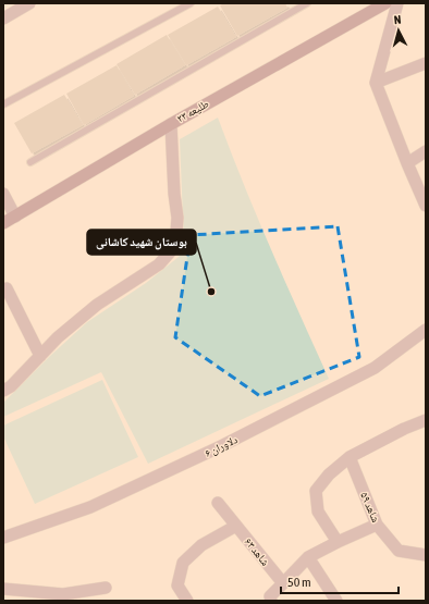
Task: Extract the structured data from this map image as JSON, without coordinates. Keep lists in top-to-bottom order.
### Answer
{
  "streets": {
    "main road": ["طلیعه ۲۳"],
    "street": ["دلاوران ۶", "شاهد ۵۹", "شاهد ۶۳"]
  },
  "places": ["بوستان شهید کاشانی"],
  "scale_bar": "50 m",
  "north": "top"
}
